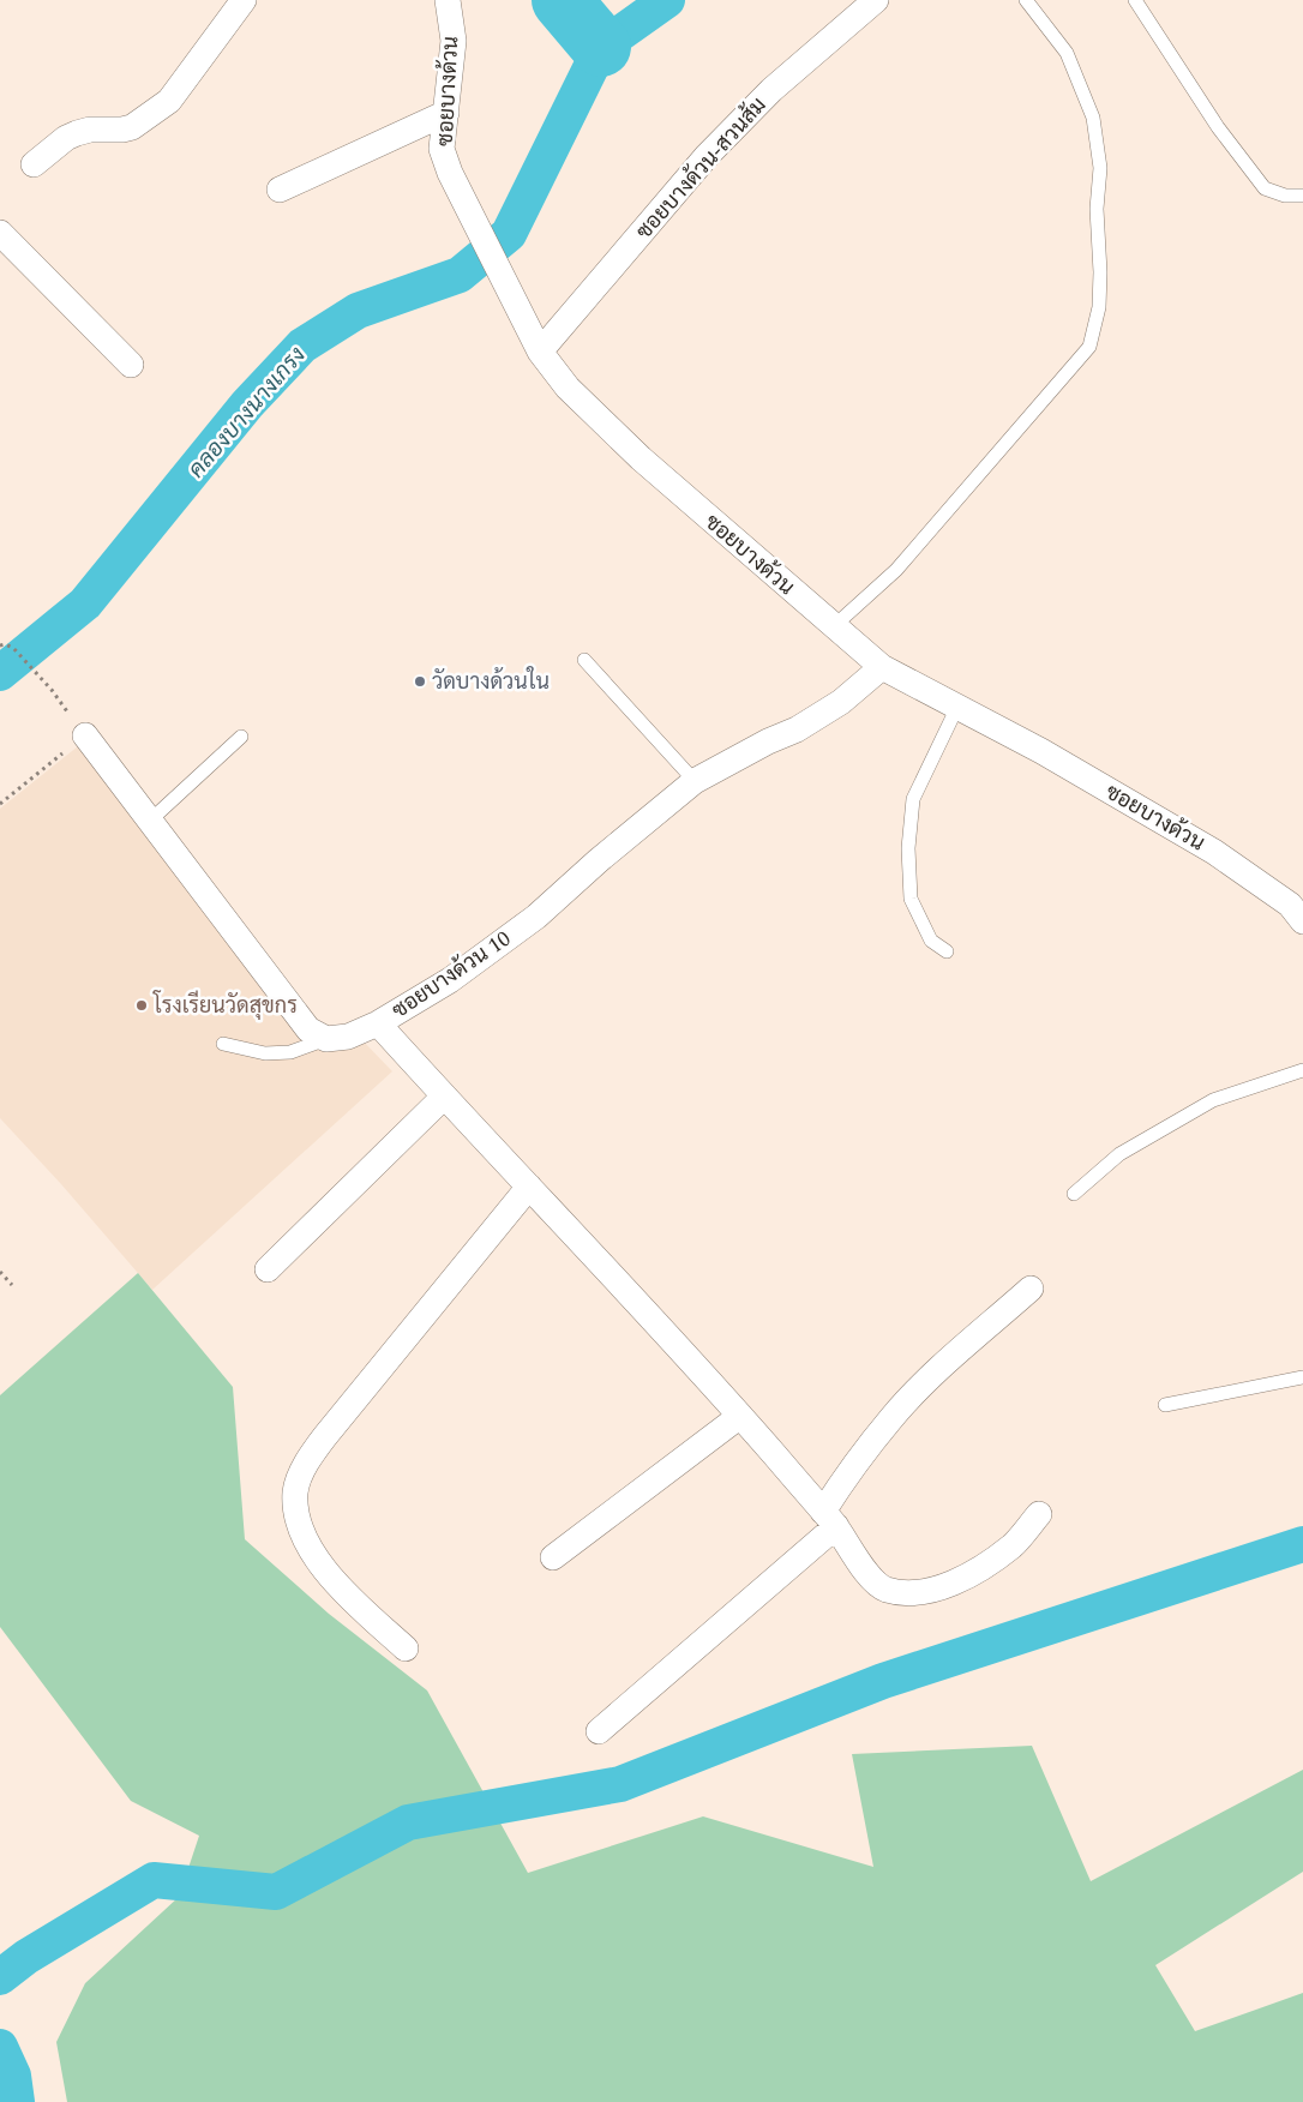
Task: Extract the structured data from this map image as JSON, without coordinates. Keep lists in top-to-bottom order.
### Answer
{
  "streets": {
    "street": ["ซอยบางด้วน", "ซอยบางด้วน-สวนส้ม", "ซอยบางด้วน 10"]
  },
  "crossings": [
    ["ซอยบางด้วน", "ซอยบางด้วน-สวนส้ม"],
    ["ซอยบางด้วน", "ซอยบางด้วน 10"]
  ],
  "water": ["คลองบางนางเกรง"],
  "places": ["วัดบางด้วนใน", "โรงเรียนวัดสุขกร"]
}
